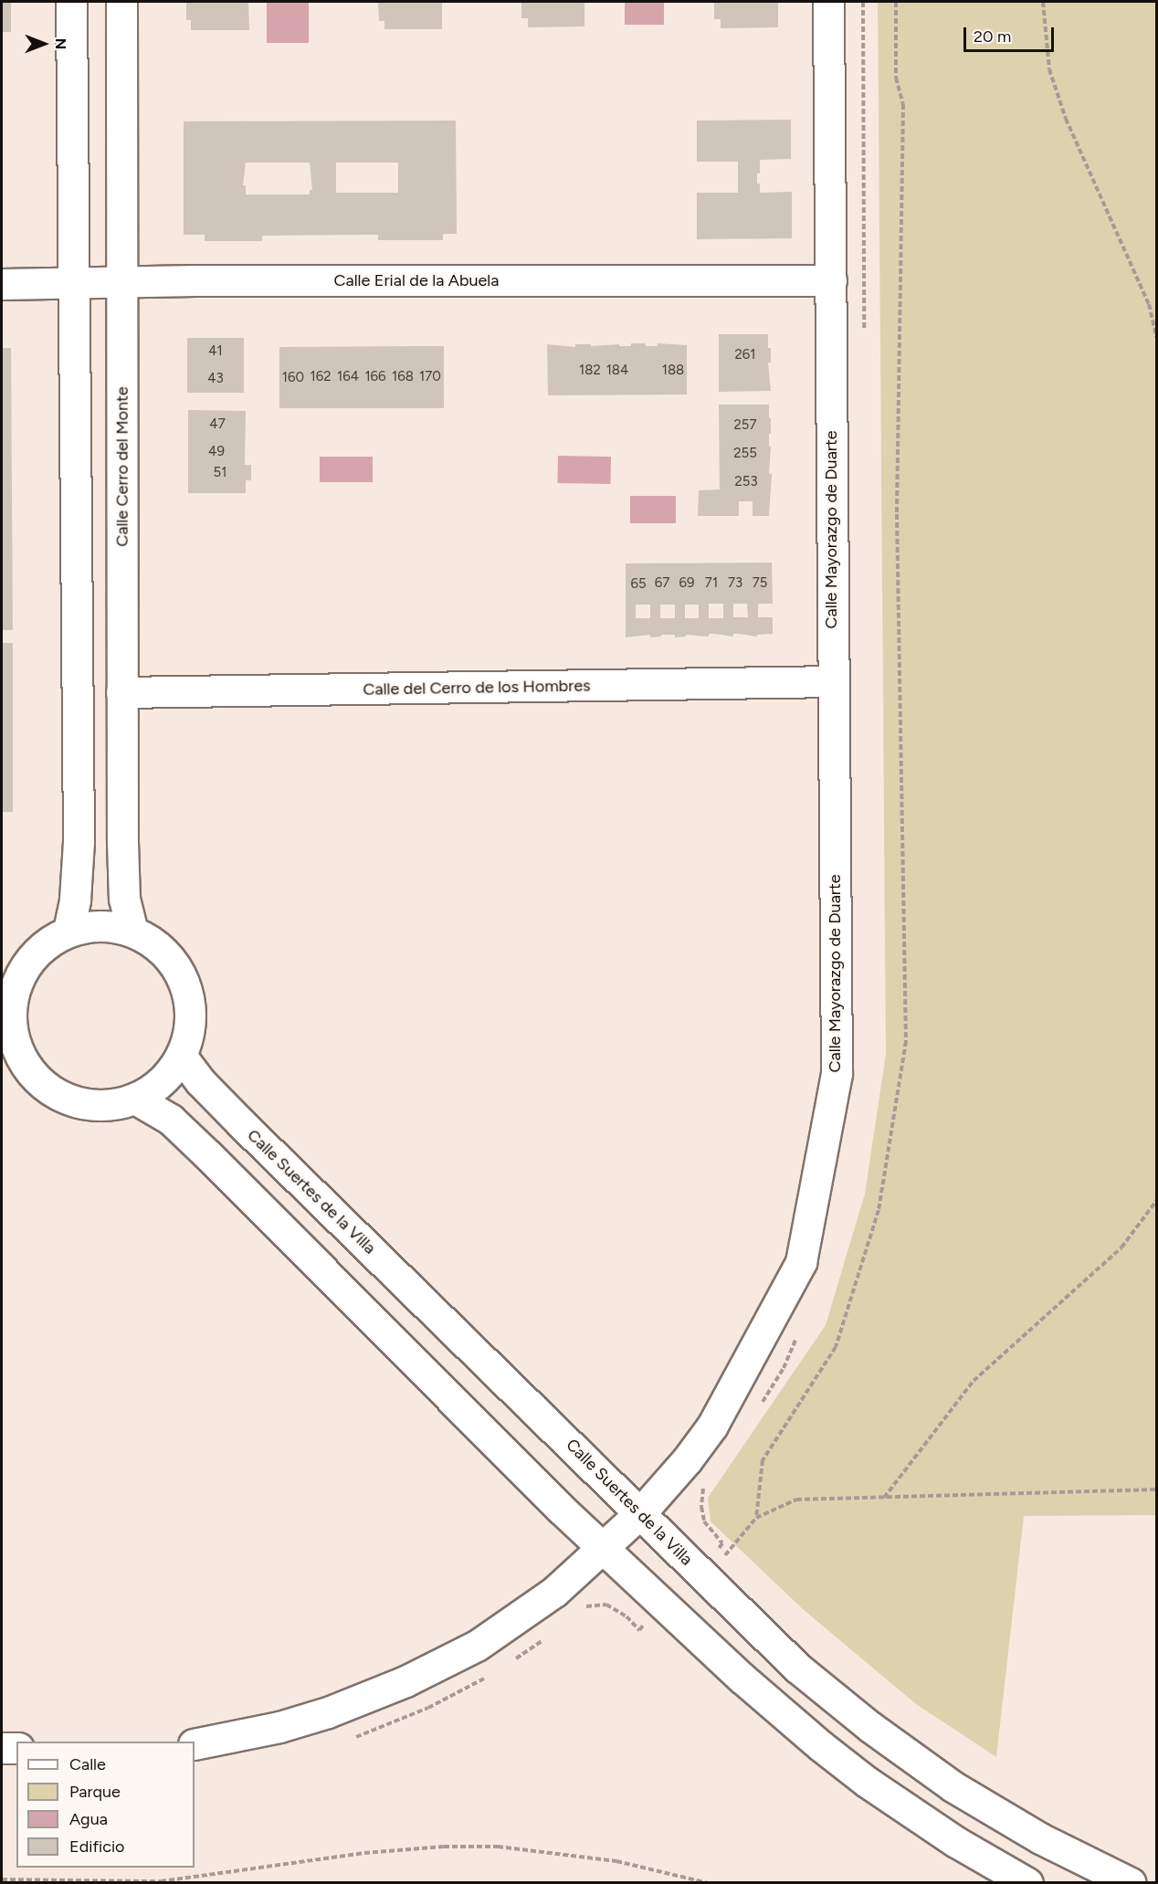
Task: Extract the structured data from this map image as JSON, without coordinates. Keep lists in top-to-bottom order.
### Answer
{
  "streets": {
    "main road": [
      "Calle Erial de la Abuela",
      "Calle Cerro del Monte",
      "Calle Mayorazgo de Duarte",
      "Calle del Cerro de los Hombres",
      "Calle Suertes de la Villa"
    ]
  },
  "crossings": [
    ["Calle Erial de la Abuela", "Calle Cerro del Monte"],
    ["Calle Erial de la Abuela", "Calle Mayorazgo de Duarte"],
    ["Calle Cerro del Monte", "Calle del Cerro de los Hombres"],
    ["Calle Cerro del Monte", "Calle Suertes de la Villa"],
    ["Calle Mayorazgo de Duarte", "Calle del Cerro de los Hombres"],
    ["Calle Mayorazgo de Duarte", "Calle Suertes de la Villa"]
  ],
  "house_numbers": [
    "41",
    "261",
    "182",
    "184",
    "188",
    "162",
    "164",
    "166",
    "168",
    "170",
    "160",
    "43",
    "47",
    "257",
    "49",
    "255",
    "51",
    "253",
    "67",
    "69",
    "71",
    "73",
    "75",
    "65"
  ],
  "legend": [
    "Calle",
    "Parque",
    "Agua",
    "Edificio"
  ],
  "scale_bar": "20 m",
  "north": "right"
}
